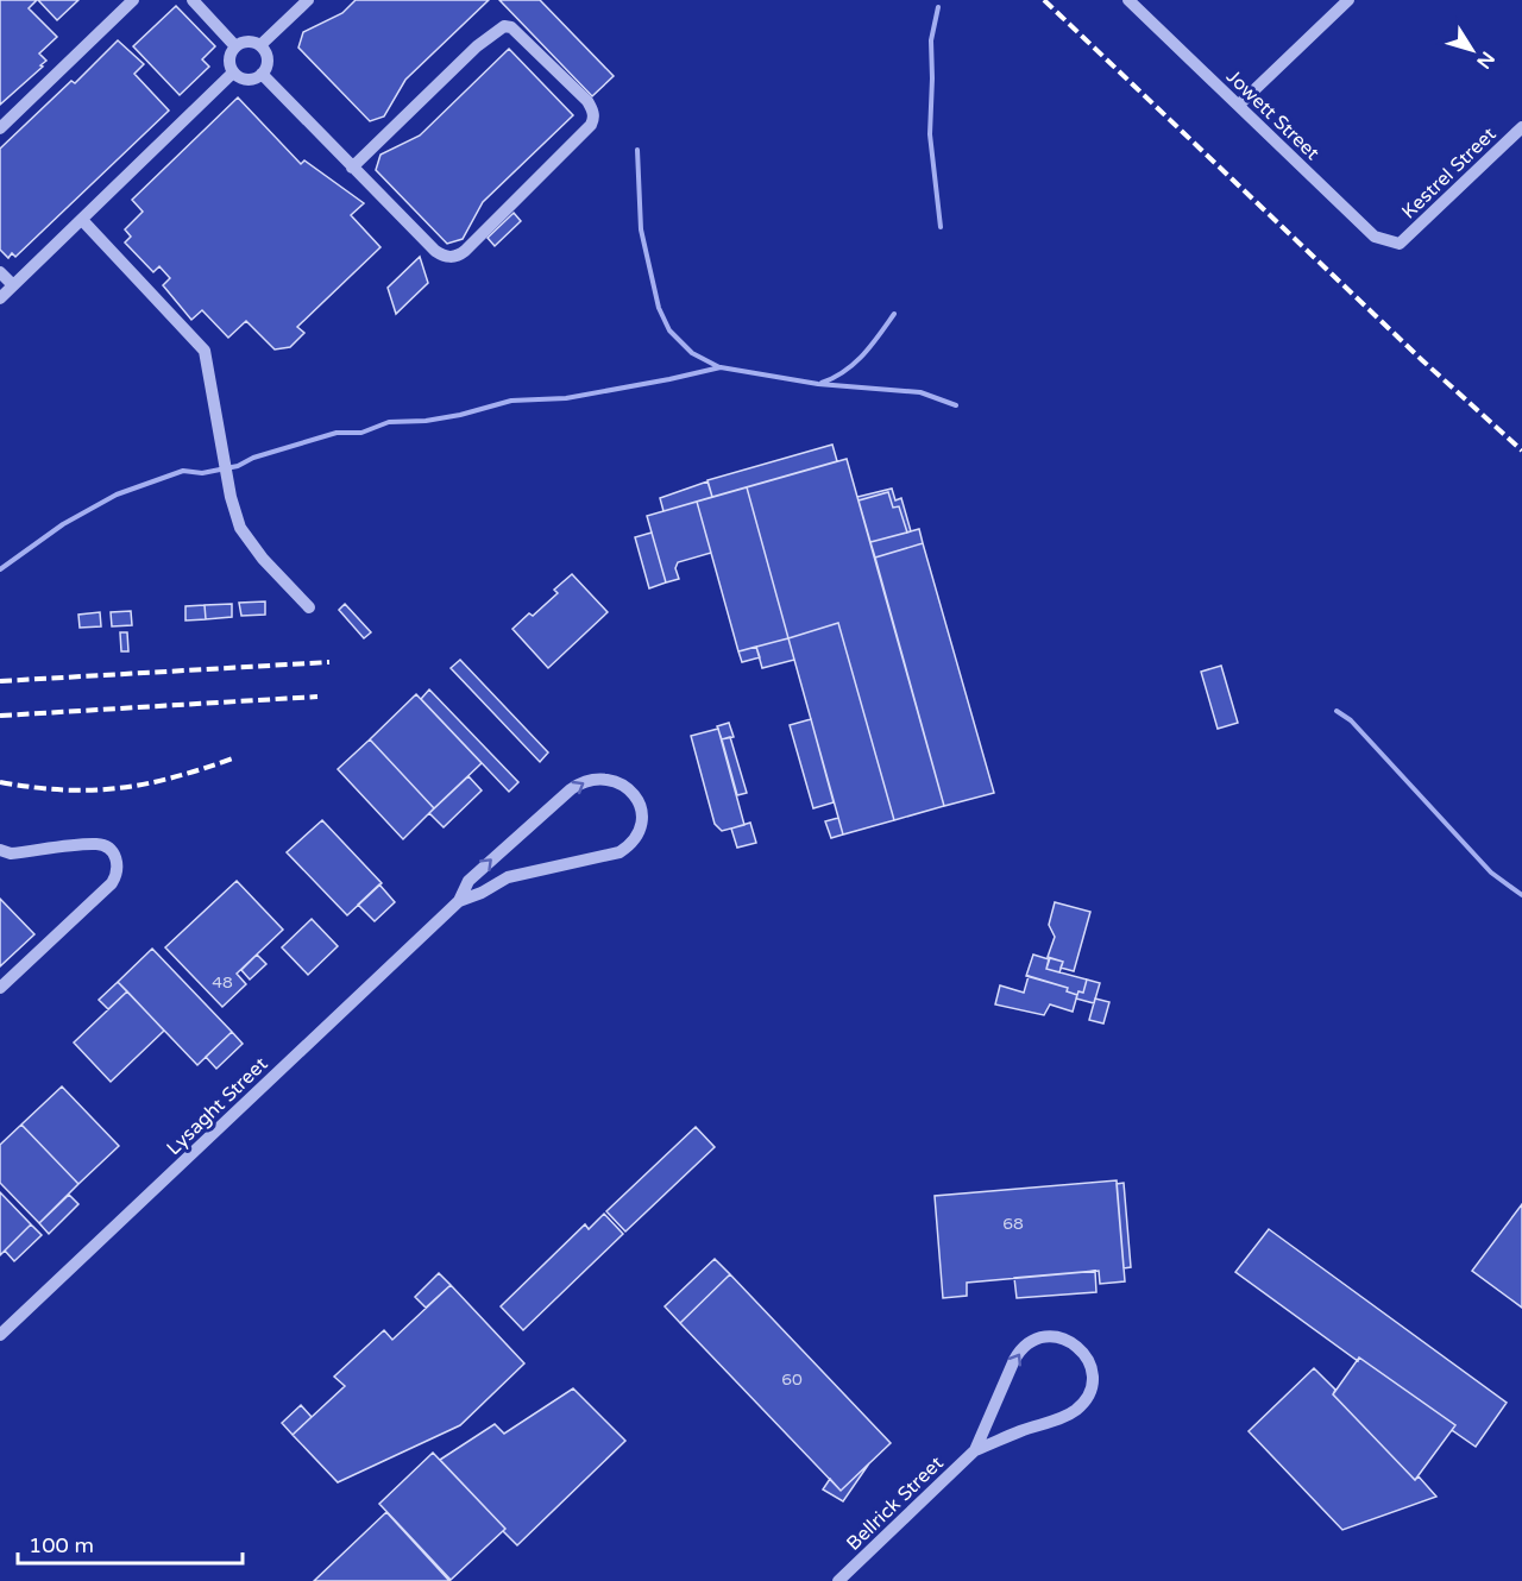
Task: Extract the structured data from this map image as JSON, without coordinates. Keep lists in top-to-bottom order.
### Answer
{
  "streets": {
    "street": [
      "Jowett Street",
      "Kestrel Street",
      "Lysaght Street",
      "Bellrick Street"
    ]
  },
  "crossings": [
    ["Jowett Street", "Kestrel Street"]
  ],
  "house_numbers": ["48", "68", "60"],
  "scale_bar": "100 m",
  "north": "bottom right"
}
